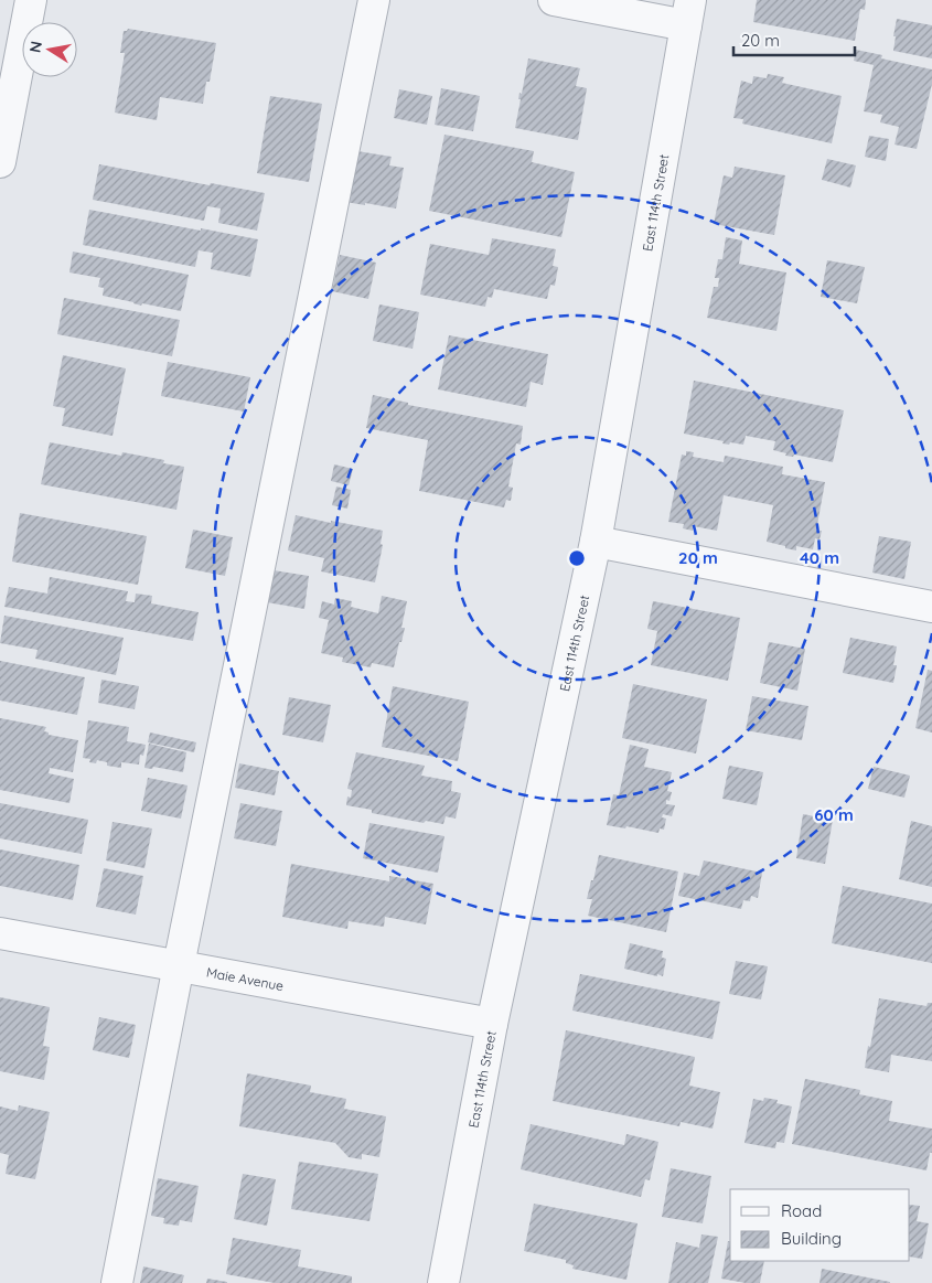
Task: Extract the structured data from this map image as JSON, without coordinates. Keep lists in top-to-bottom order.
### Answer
{
  "streets": {
    "street": ["East 114th Street", "Maie Avenue"]
  },
  "crossings": [
    ["East 114th Street", "Maie Avenue"]
  ],
  "legend": ["Road", "Building"],
  "scale_bar": "20 m",
  "north": "left",
  "rings": ["20 m", "40 m", "60 m"]
}
